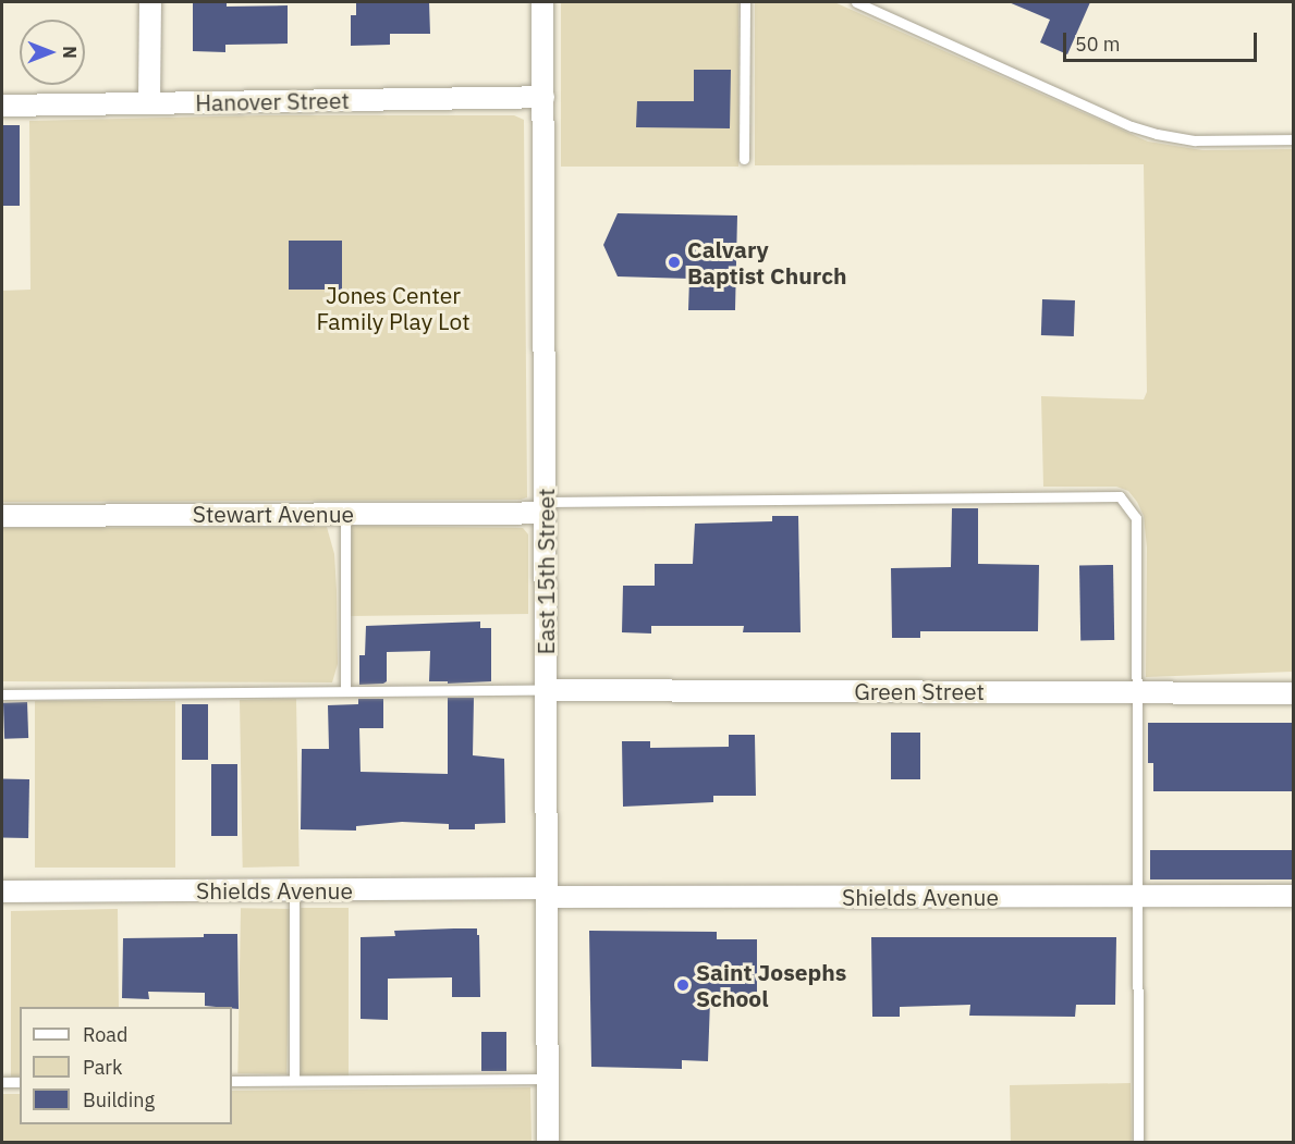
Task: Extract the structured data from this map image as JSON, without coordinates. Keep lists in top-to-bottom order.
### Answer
{
  "streets": {
    "street": [
      "Hanover Street",
      "Stewart Avenue",
      "East 15th Street",
      "Green Street",
      "Shields Avenue"
    ]
  },
  "crossings": [
    ["Hanover Street", "East 15th Street"],
    ["Stewart Avenue", "East 15th Street"],
    ["East 15th Street", "Green Street"],
    ["East 15th Street", "Shields Avenue"]
  ],
  "parks": ["Jones Center Family Play Lot"],
  "places": ["Calvary Baptist Church", "Saint Josephs School"],
  "legend": ["Road", "Park", "Building"],
  "scale_bar": "50 m",
  "north": "right"
}
